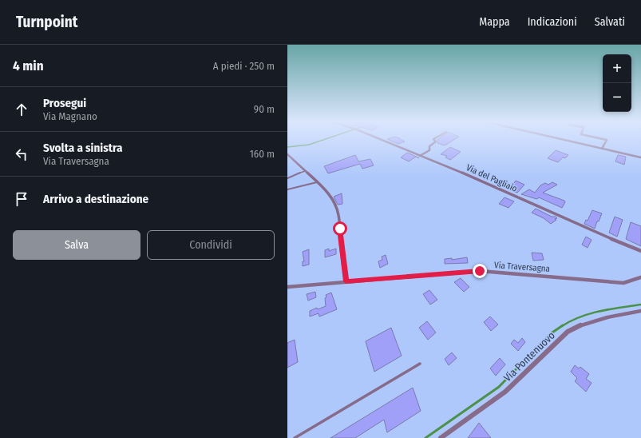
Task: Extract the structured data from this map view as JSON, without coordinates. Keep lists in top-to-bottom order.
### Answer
{
  "streets": {
    "street": ["Via del Pagliaio", "Via Traversagna", "Via Pontenuovo"]
  },
  "page": {
    "header": "Turnpoint",
    "nav": ["Mappa", "Indicazioni", "Salvati"],
    "heading": ["4 min", "A piedi · 250 m"],
    "map_buttons": ["+", "−"],
    "list": [
      ["Prosegui", "Via Magnano", "90 m"],
      ["Svolta a sinistra", "Via Traversagna", "160 m"],
      "Arrivo a destinazione"
    ],
    "buttons": ["Salva", "Condividi"]
  }
}
